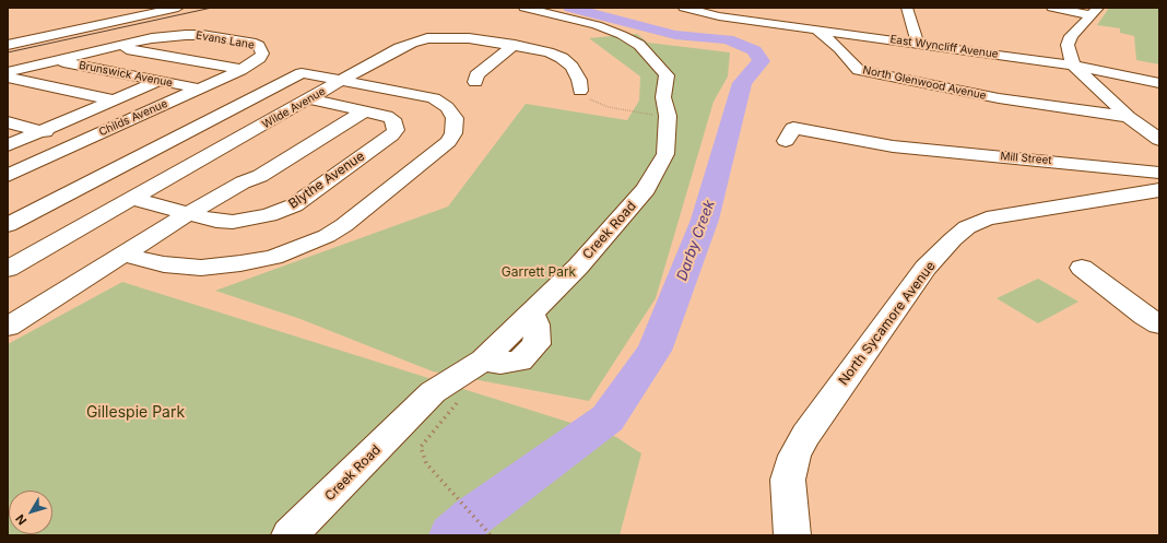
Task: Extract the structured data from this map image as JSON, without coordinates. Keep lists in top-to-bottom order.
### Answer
{
  "streets": {
    "street": [
      "Evans Lane",
      "East Wyncliff Avenue",
      "Brunswick Avenue",
      "North Glenwood Avenue",
      "Wilde Avenue",
      "Childs Avenue",
      "Mill Street",
      "Blythe Avenue",
      "Creek Road",
      "North Sycamore Avenue"
    ]
  },
  "crossings": [
    ["Evans Lane", "Childs Avenue"],
    ["East Wyncliff Avenue", "North Glenwood Avenue"],
    ["Brunswick Avenue", "Childs Avenue"],
    ["Wilde Avenue", "Blythe Avenue"]
  ],
  "water": ["Darby Creek"],
  "parks": ["Garrett Park", "Gillespie Park"],
  "north": "bottom left"
}
